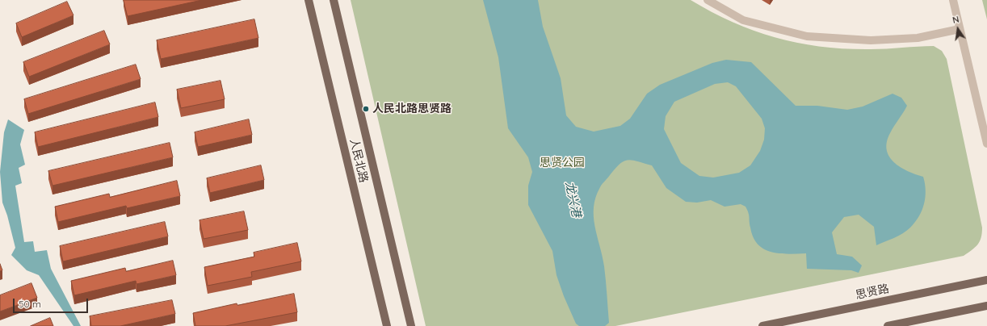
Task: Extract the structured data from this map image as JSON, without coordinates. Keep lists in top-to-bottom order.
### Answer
{
  "streets": {
    "main road": ["人民北路", "思贤路"]
  },
  "water": ["龙兴港"],
  "parks": ["思贤公园"],
  "places": ["人民北路思贤路"],
  "scale_bar": "50 m",
  "north": "top"
}
